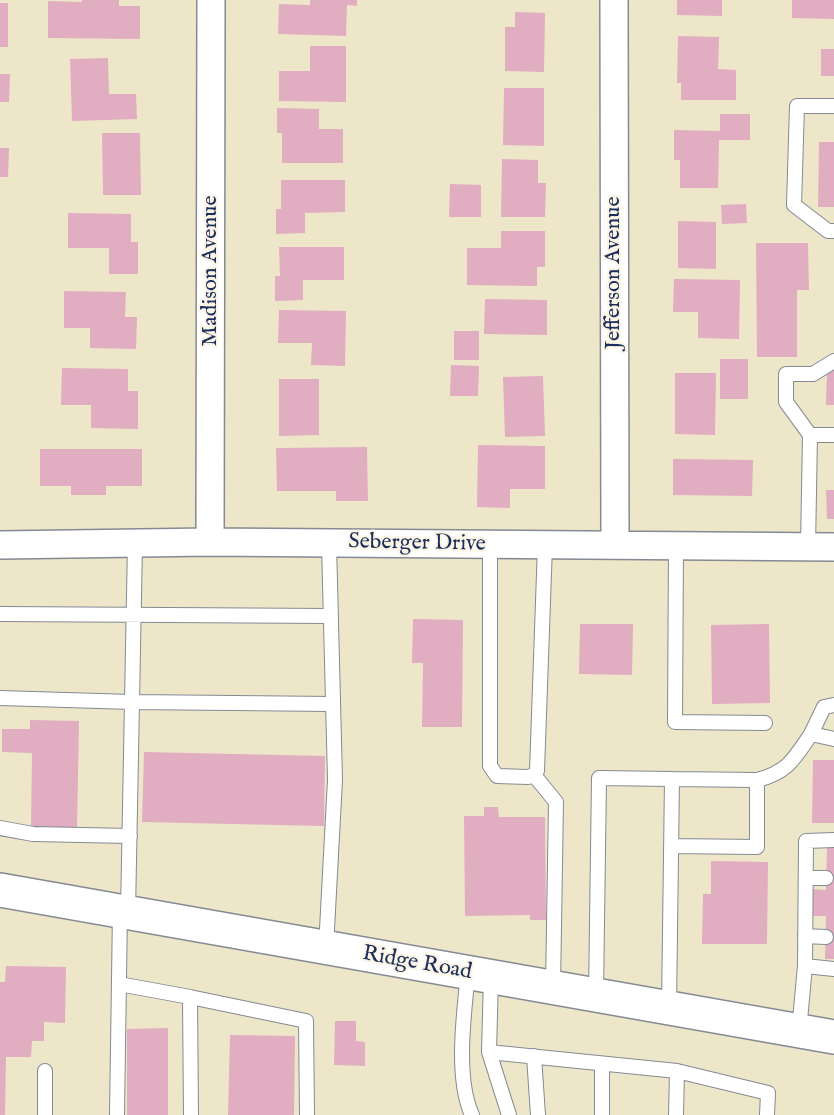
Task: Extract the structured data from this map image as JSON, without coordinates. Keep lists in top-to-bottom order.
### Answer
{
  "streets": {
    "main road": ["Ridge Road"],
    "street": ["Madison Avenue", "Jefferson Avenue", "Seberger Drive"]
  },
  "crossings": [
    ["Madison Avenue", "Seberger Drive"],
    ["Jefferson Avenue", "Seberger Drive"]
  ]
}
